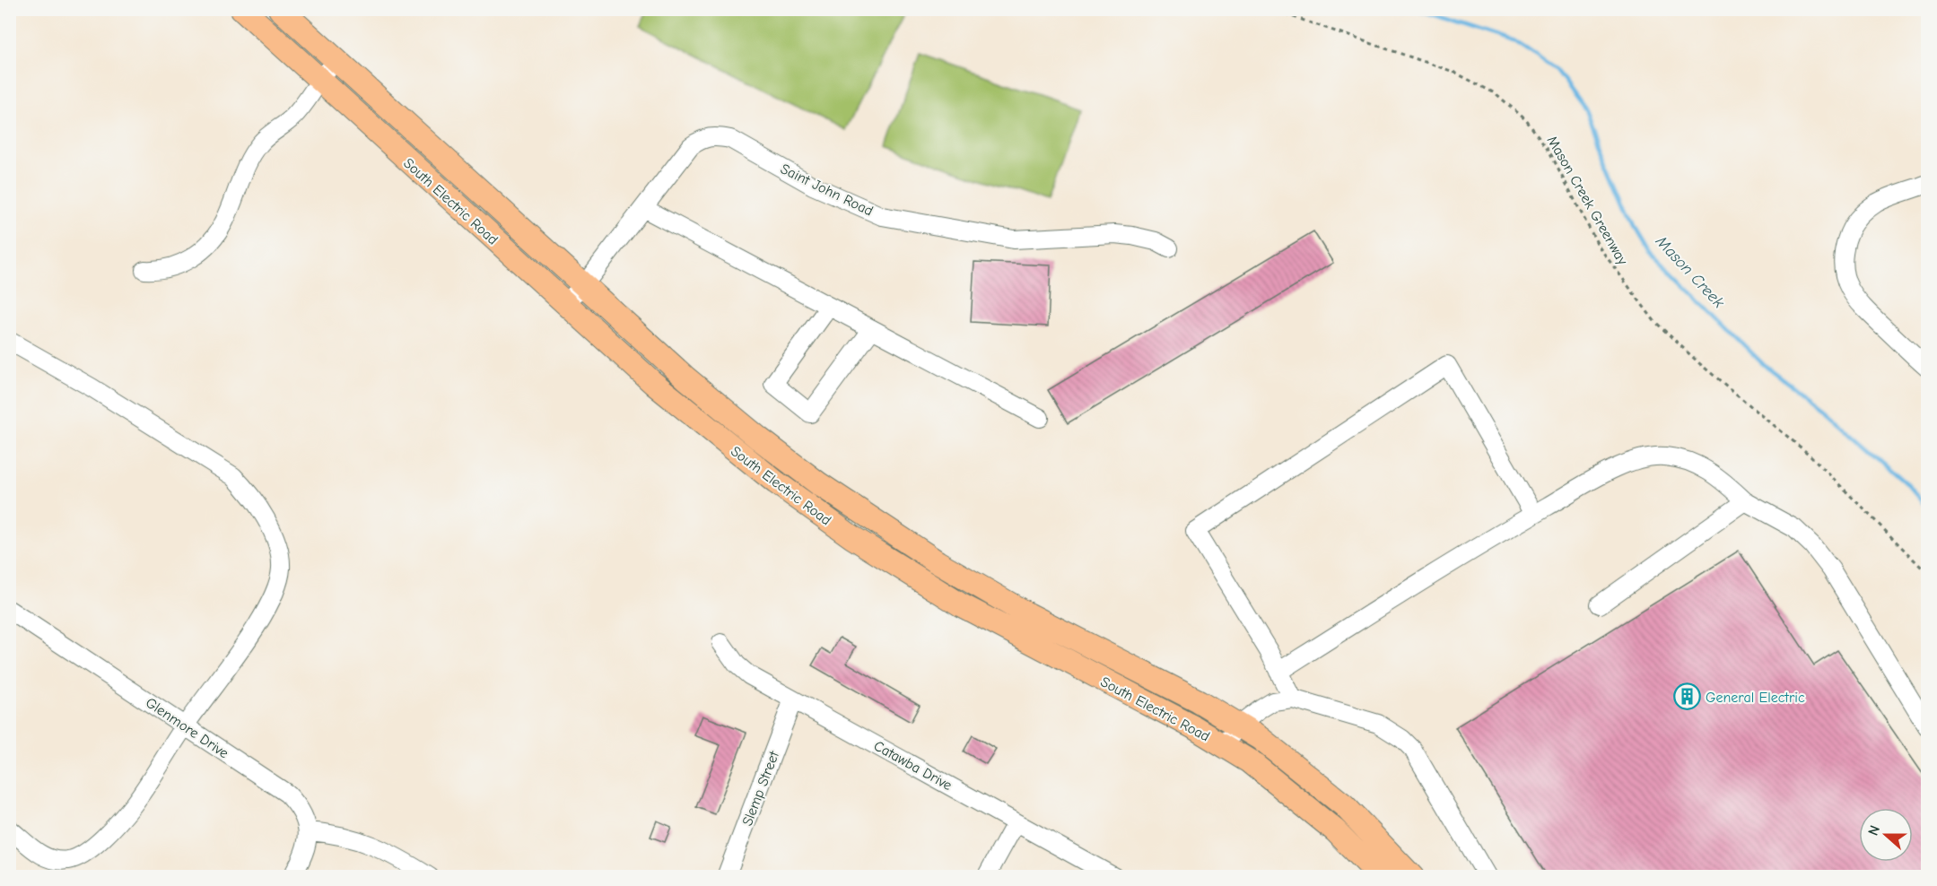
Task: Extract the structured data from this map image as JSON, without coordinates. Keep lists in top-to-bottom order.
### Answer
{
  "streets": {
    "main road": ["South Electric Road"],
    "street": [
      "Saint John Road",
      "Glenmore Drive",
      "Catawba Drive",
      "Slemp Street"
    ],
    "path": ["Mason Creek Greenway"]
  },
  "crossings": [
    ["Saint John Road", "South Electric Road"],
    ["Catawba Drive", "Slemp Street"]
  ],
  "water": ["Mason Creek"],
  "places": {
    "building": ["General Electric"]
  },
  "north": "left"
}
